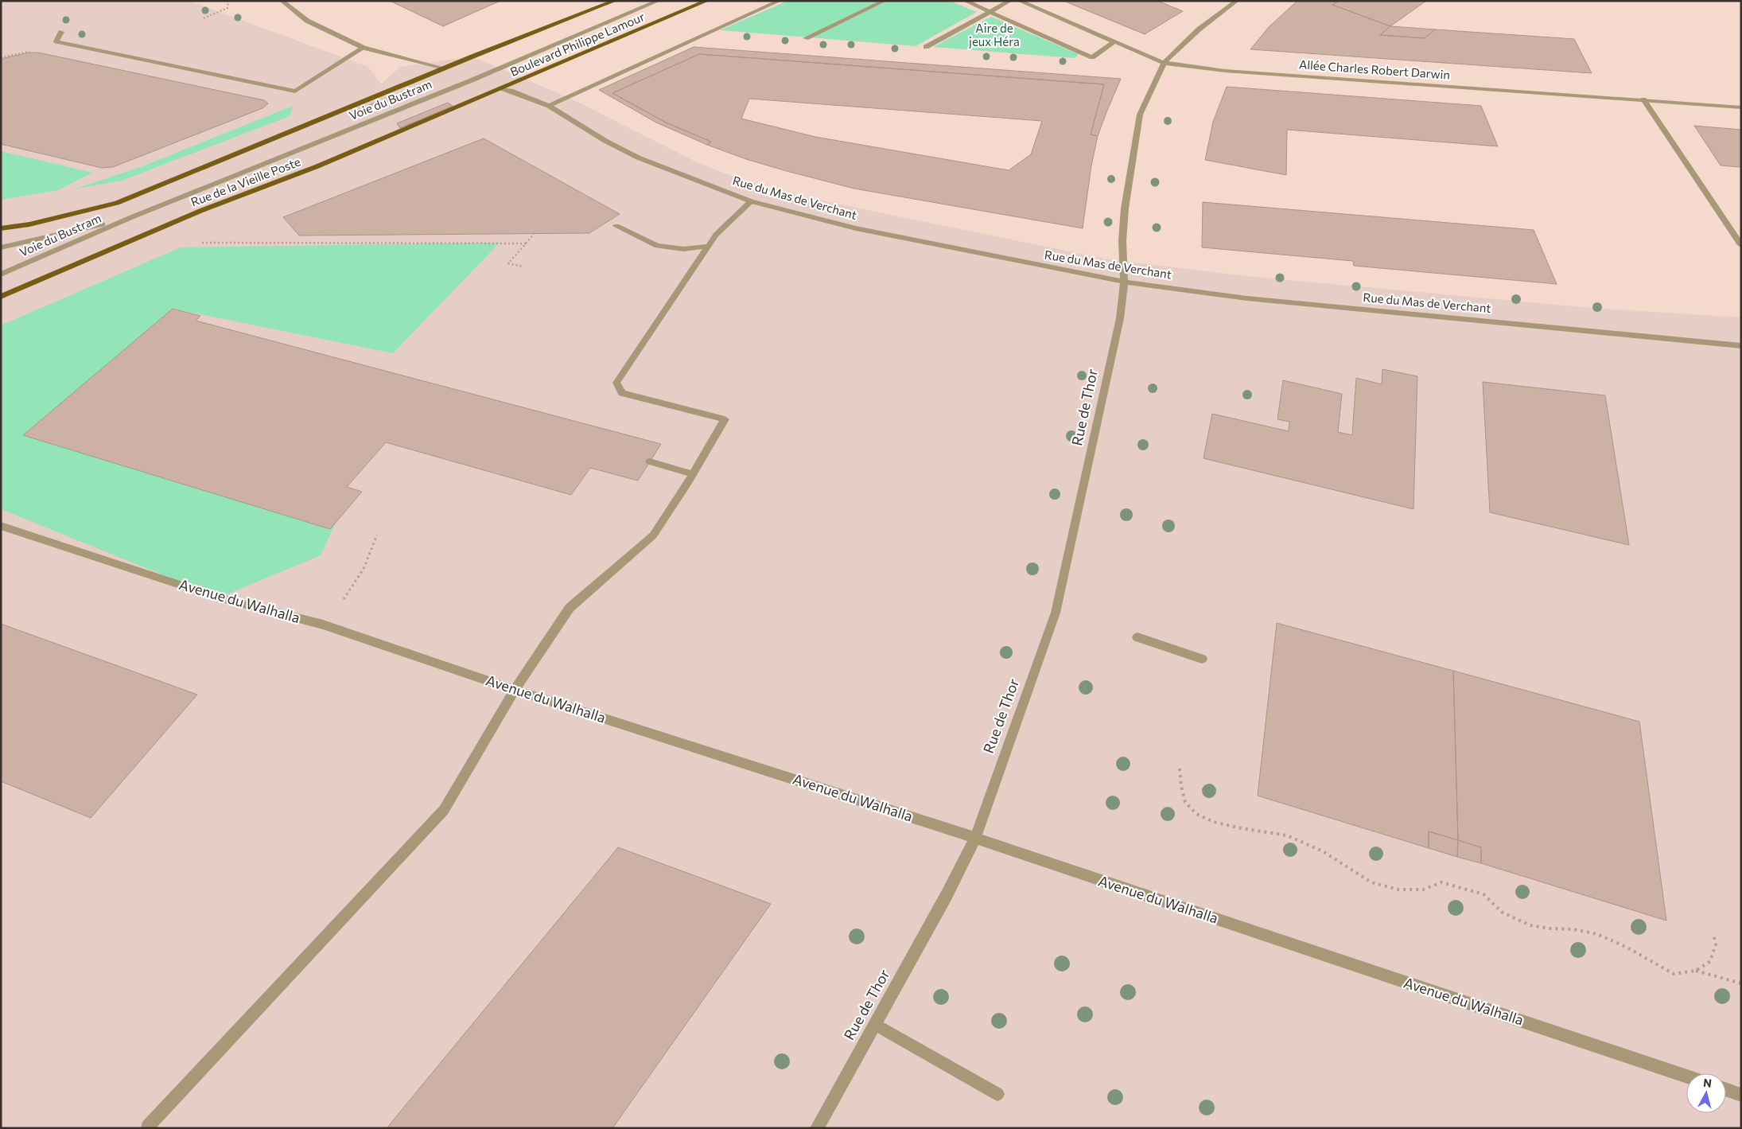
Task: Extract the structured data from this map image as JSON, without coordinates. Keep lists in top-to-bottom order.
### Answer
{
  "streets": {
    "main road": ["Boulevard Philippe Lamour", "Rue de la Vieille Poste"],
    "street": [
      "Allée Charles Robert Darwin",
      "Voie du Bustram",
      "Rue du Mas de Verchant",
      "Rue de Thor",
      "Avenue du Walhalla"
    ]
  },
  "crossings": [
    ["Boulevard Philippe Lamour", "Rue de la Vieille Poste"],
    ["Boulevard Philippe Lamour", "Rue du Mas de Verchant"],
    ["Allée Charles Robert Darwin", "Rue de Thor"],
    ["Rue de la Vieille Poste", "Rue du Mas de Verchant"],
    ["Rue du Mas de Verchant", "Rue de Thor"],
    ["Rue de Thor", "Avenue du Walhalla"]
  ],
  "parks": ["Aire de jeux Héra"],
  "north": "top"
}
